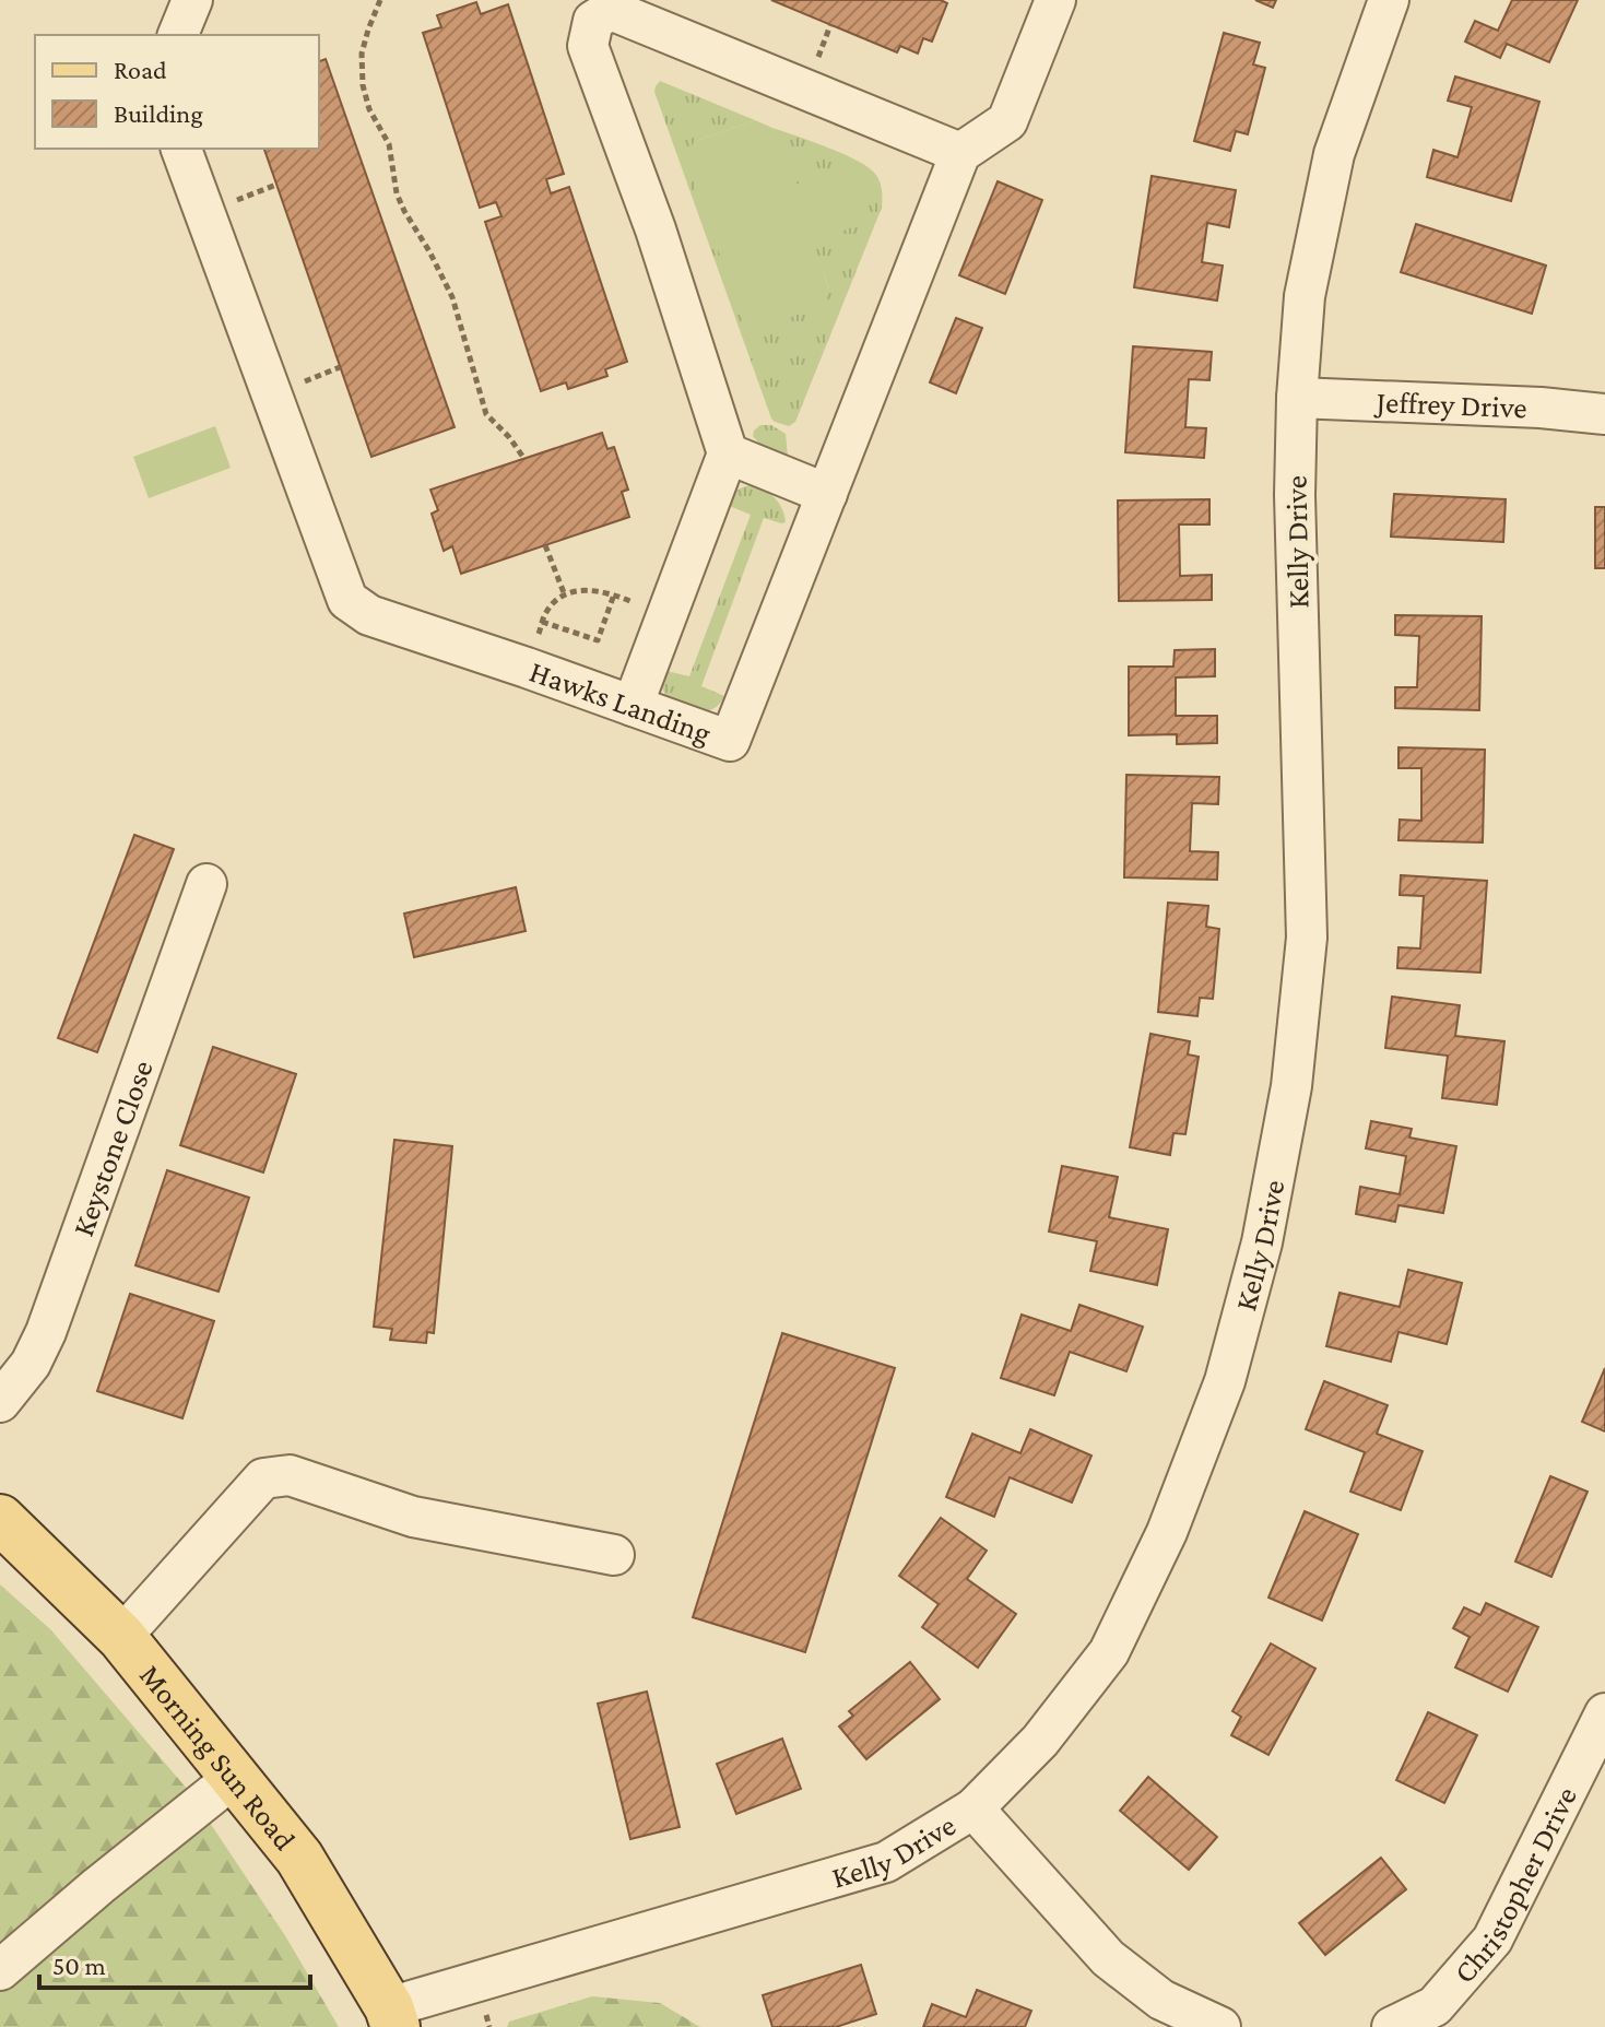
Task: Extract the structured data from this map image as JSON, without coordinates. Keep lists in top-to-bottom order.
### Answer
{
  "streets": {
    "main road": ["Morning Sun Road"],
    "street": [
      "Jeffrey Drive",
      "Kelly Drive",
      "Hawks Landing",
      "Keystone Close",
      "Christopher Drive"
    ]
  },
  "crossings": [
    ["Jeffrey Drive", "Kelly Drive"],
    ["Kelly Drive", "Morning Sun Road"]
  ],
  "legend": ["Road", "Building"],
  "scale_bar": "50 m"
}
